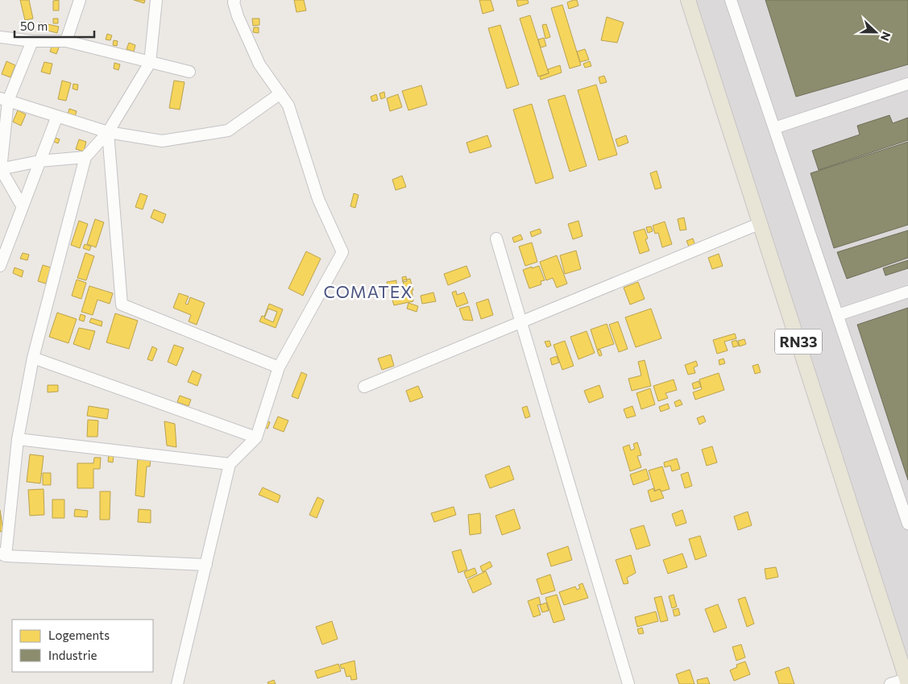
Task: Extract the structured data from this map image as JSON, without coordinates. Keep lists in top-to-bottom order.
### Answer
{
  "streets": {
    "main road": ["RN33"]
  },
  "districts": ["COMATEX"],
  "legend": ["Logements", "Industrie"],
  "scale_bar": "50 m",
  "north": "right"
}
